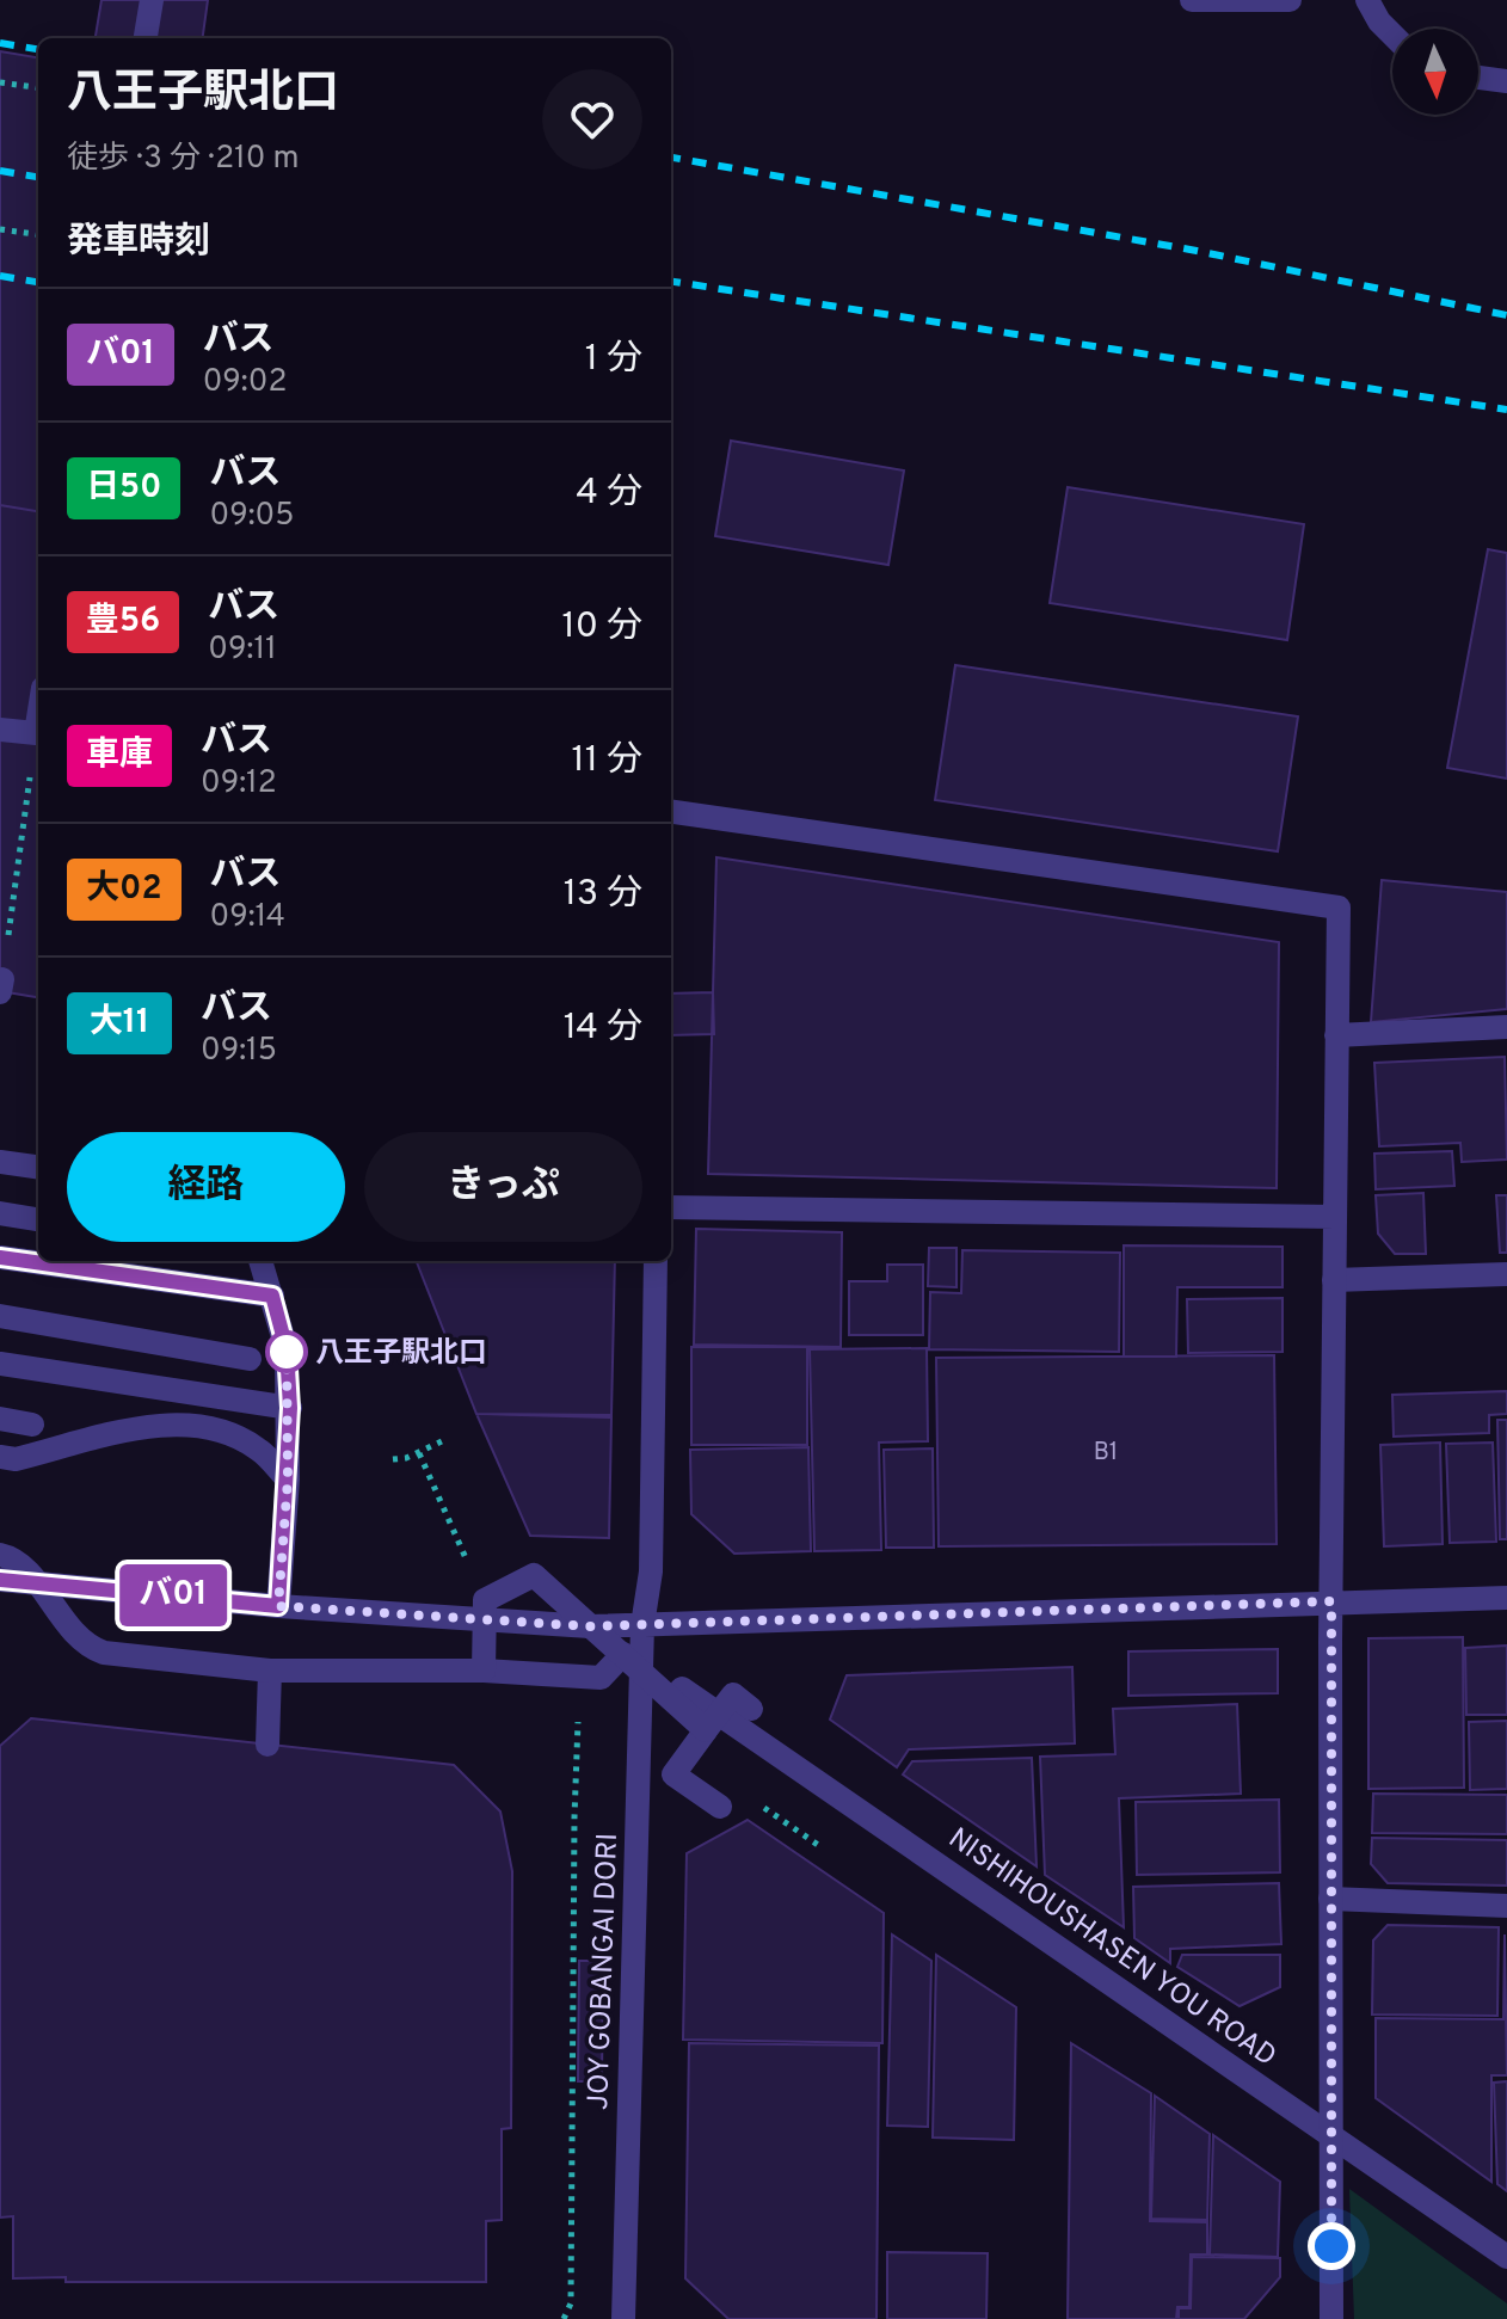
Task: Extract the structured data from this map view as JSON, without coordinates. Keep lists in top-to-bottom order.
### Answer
{
  "streets": {
    "street": ["NISHIHOUSHASEN YOU ROAD", "JOY GOBANGAI DORI"]
  },
  "places": ["八王子駅北口"],
  "lines": ["bus line バ01"],
  "house_numbers": ["B1"],
  "north": "bottom",
  "page": {
    "on_map": "バ01",
    "heading": [
      ["八王子駅北口", "徒歩 · 3 分 · 210 m"],
      "発車時刻"
    ],
    "list": [
      {
        "mark": "バ01",
        "name": "バス",
        "note": "09:02",
        "value": "1 分"
      },
      {
        "mark": "日50",
        "name": "バス",
        "note": "09:05",
        "value": "4 分"
      },
      {
        "mark": "豊56",
        "name": "バス",
        "note": "09:11",
        "value": "10 分"
      },
      {
        "mark": "車庫",
        "name": "バス",
        "note": "09:12",
        "value": "11 分"
      },
      {
        "mark": "大02",
        "name": "バス",
        "note": "09:14",
        "value": "13 分"
      },
      {
        "mark": "大11",
        "name": "バス",
        "note": "09:15",
        "value": "14 分"
      }
    ],
    "buttons": ["経路", "きっぷ"]
  }
}
